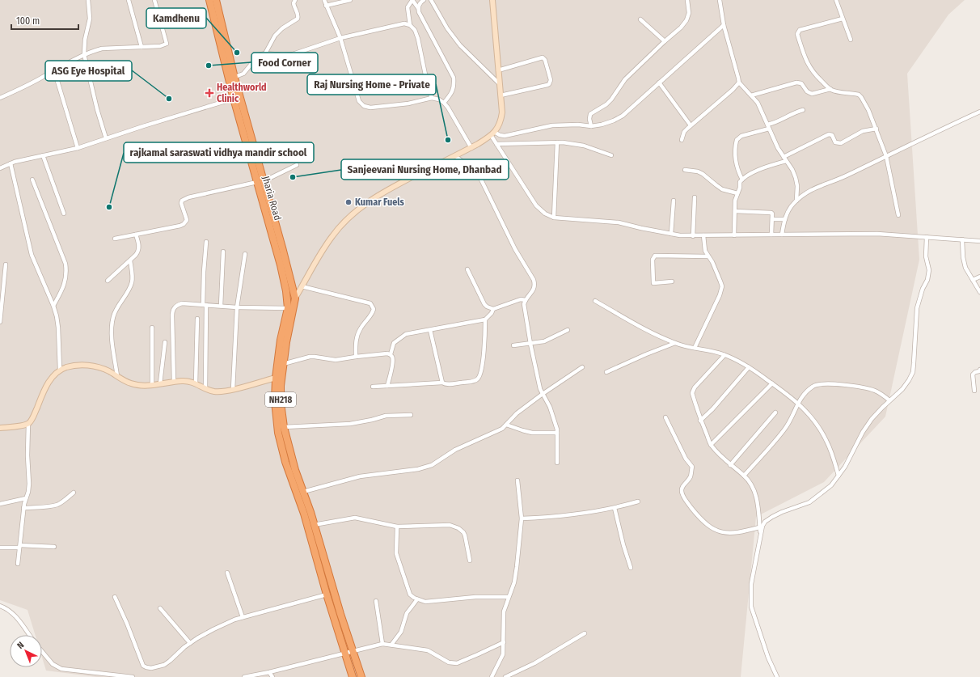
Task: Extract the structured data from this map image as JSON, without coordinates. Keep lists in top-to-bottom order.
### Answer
{
  "streets": {
    "highway": ["Jharia Road", "NH218"]
  },
  "crossings": [
    ["Jharia Road", "NH218"]
  ],
  "places": {
    "other": [
      "Kamdhenu",
      "Food Corner",
      "ASG Eye Hospital",
      "Raj Nursing Home - Private",
      "Sanjeevani Nursing Home, Dhanbad",
      "Kumar Fuels",
      "rajkamal saraswati vidhya mandir school"
    ],
    "health": ["Healthworld Clinic"]
  },
  "scale_bar": "100 m",
  "north": "top left"
}
